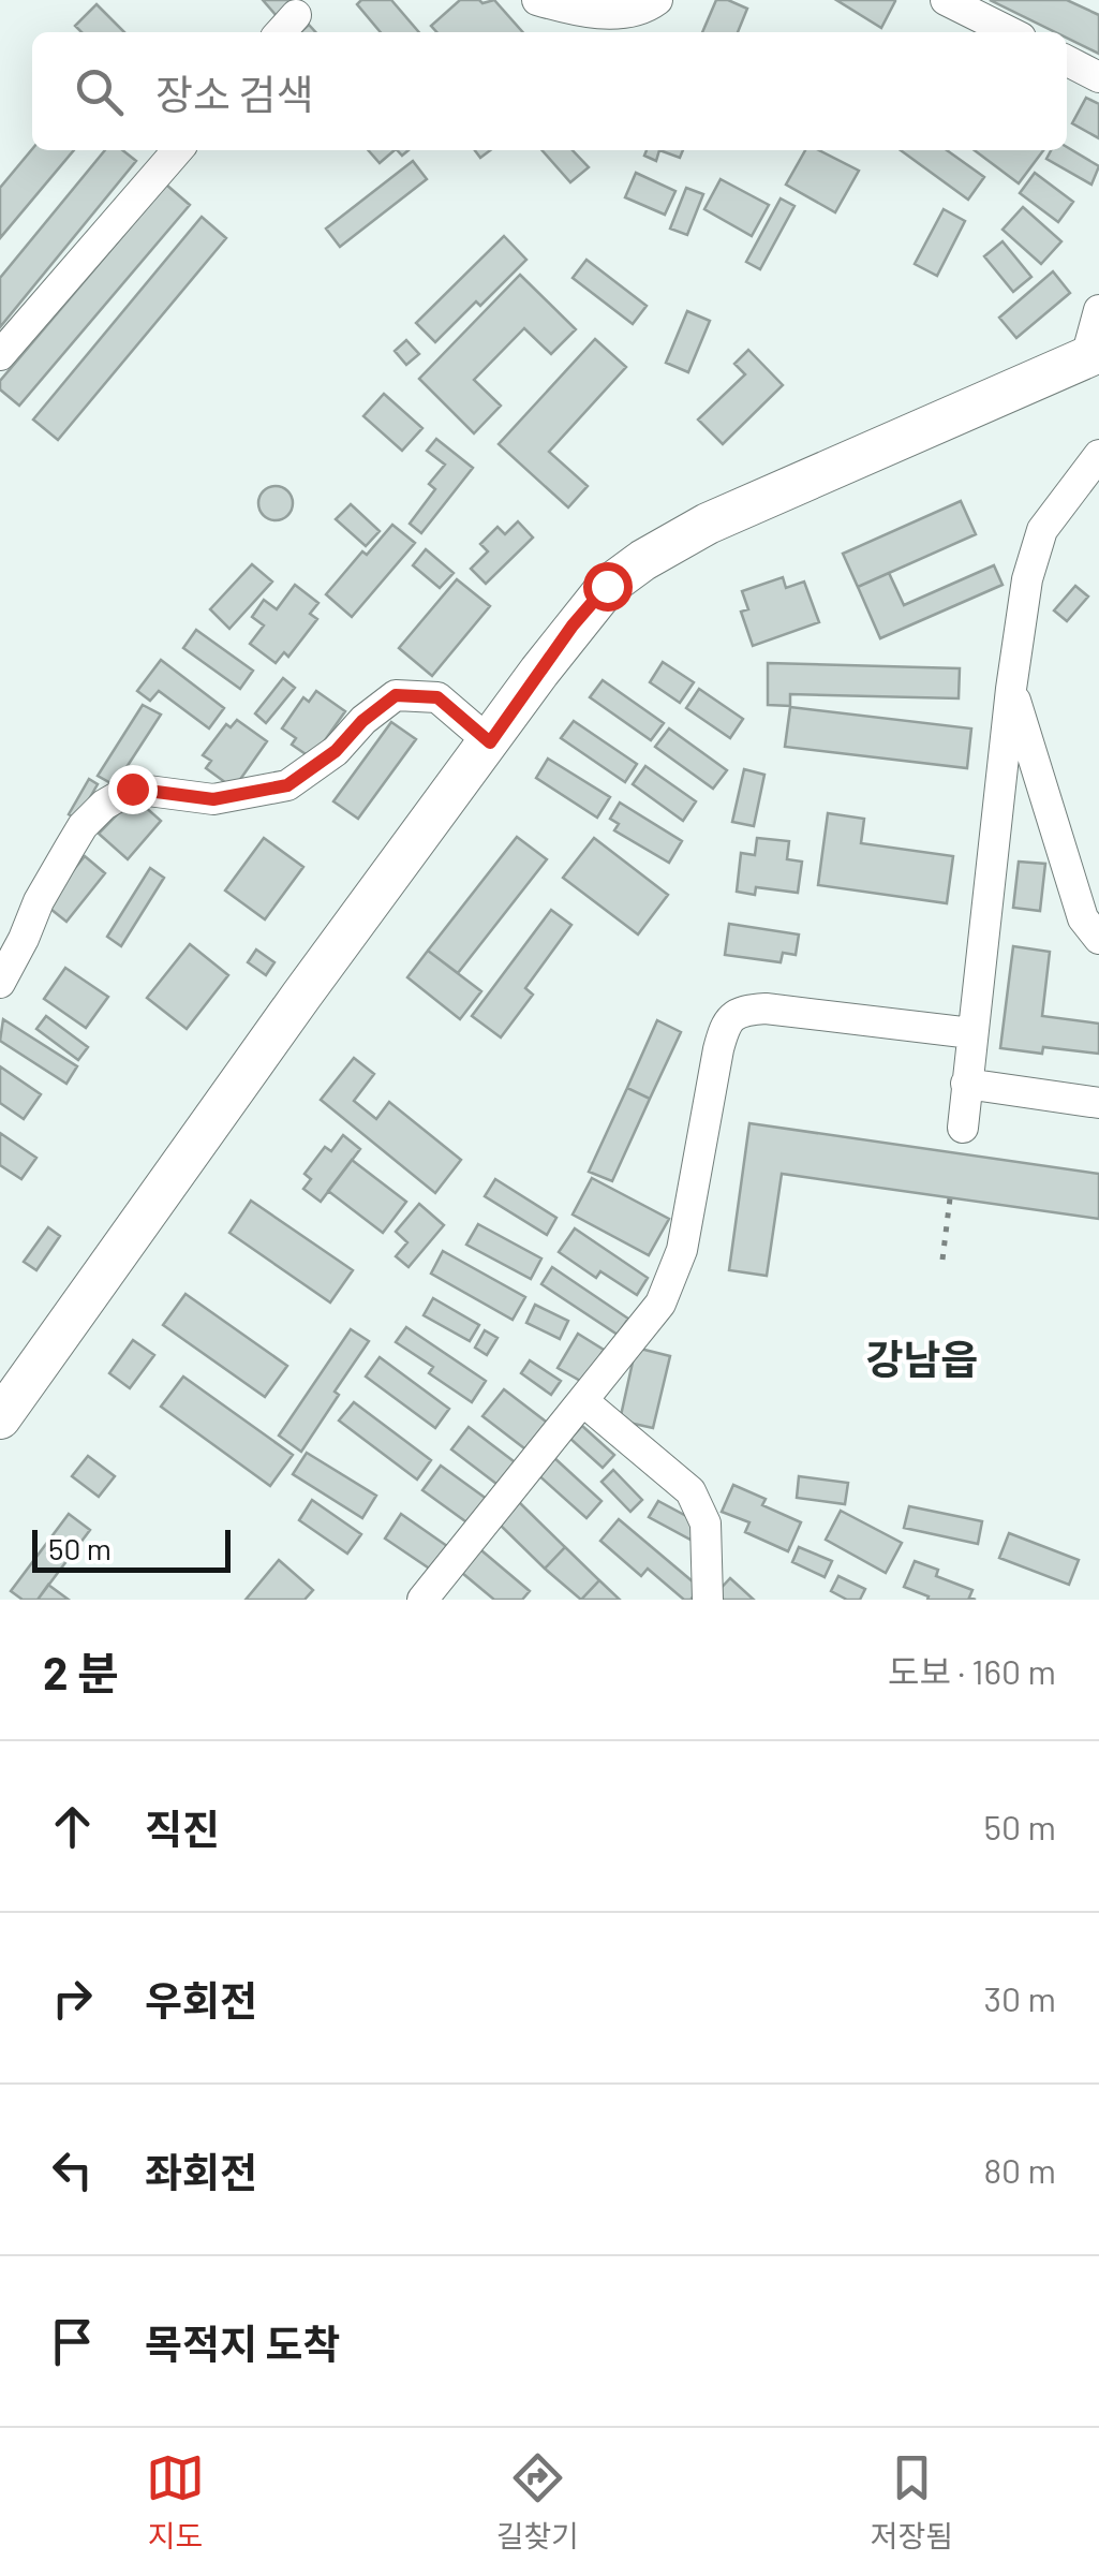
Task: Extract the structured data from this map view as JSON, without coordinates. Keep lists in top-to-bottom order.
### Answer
{
  "districts": ["강남읍"],
  "scale_bar": "50 m",
  "page": {
    "search": "장소 검색",
    "scale": "50 m",
    "heading": ["2 분", "도보 · 160 m"],
    "list": [
      ["직진", "50 m"],
      ["우회전", "30 m"],
      ["좌회전", "80 m"],
      "목적지 도착"
    ],
    "nav": ["지도", "길찾기", "저장됨"]
  }
}
